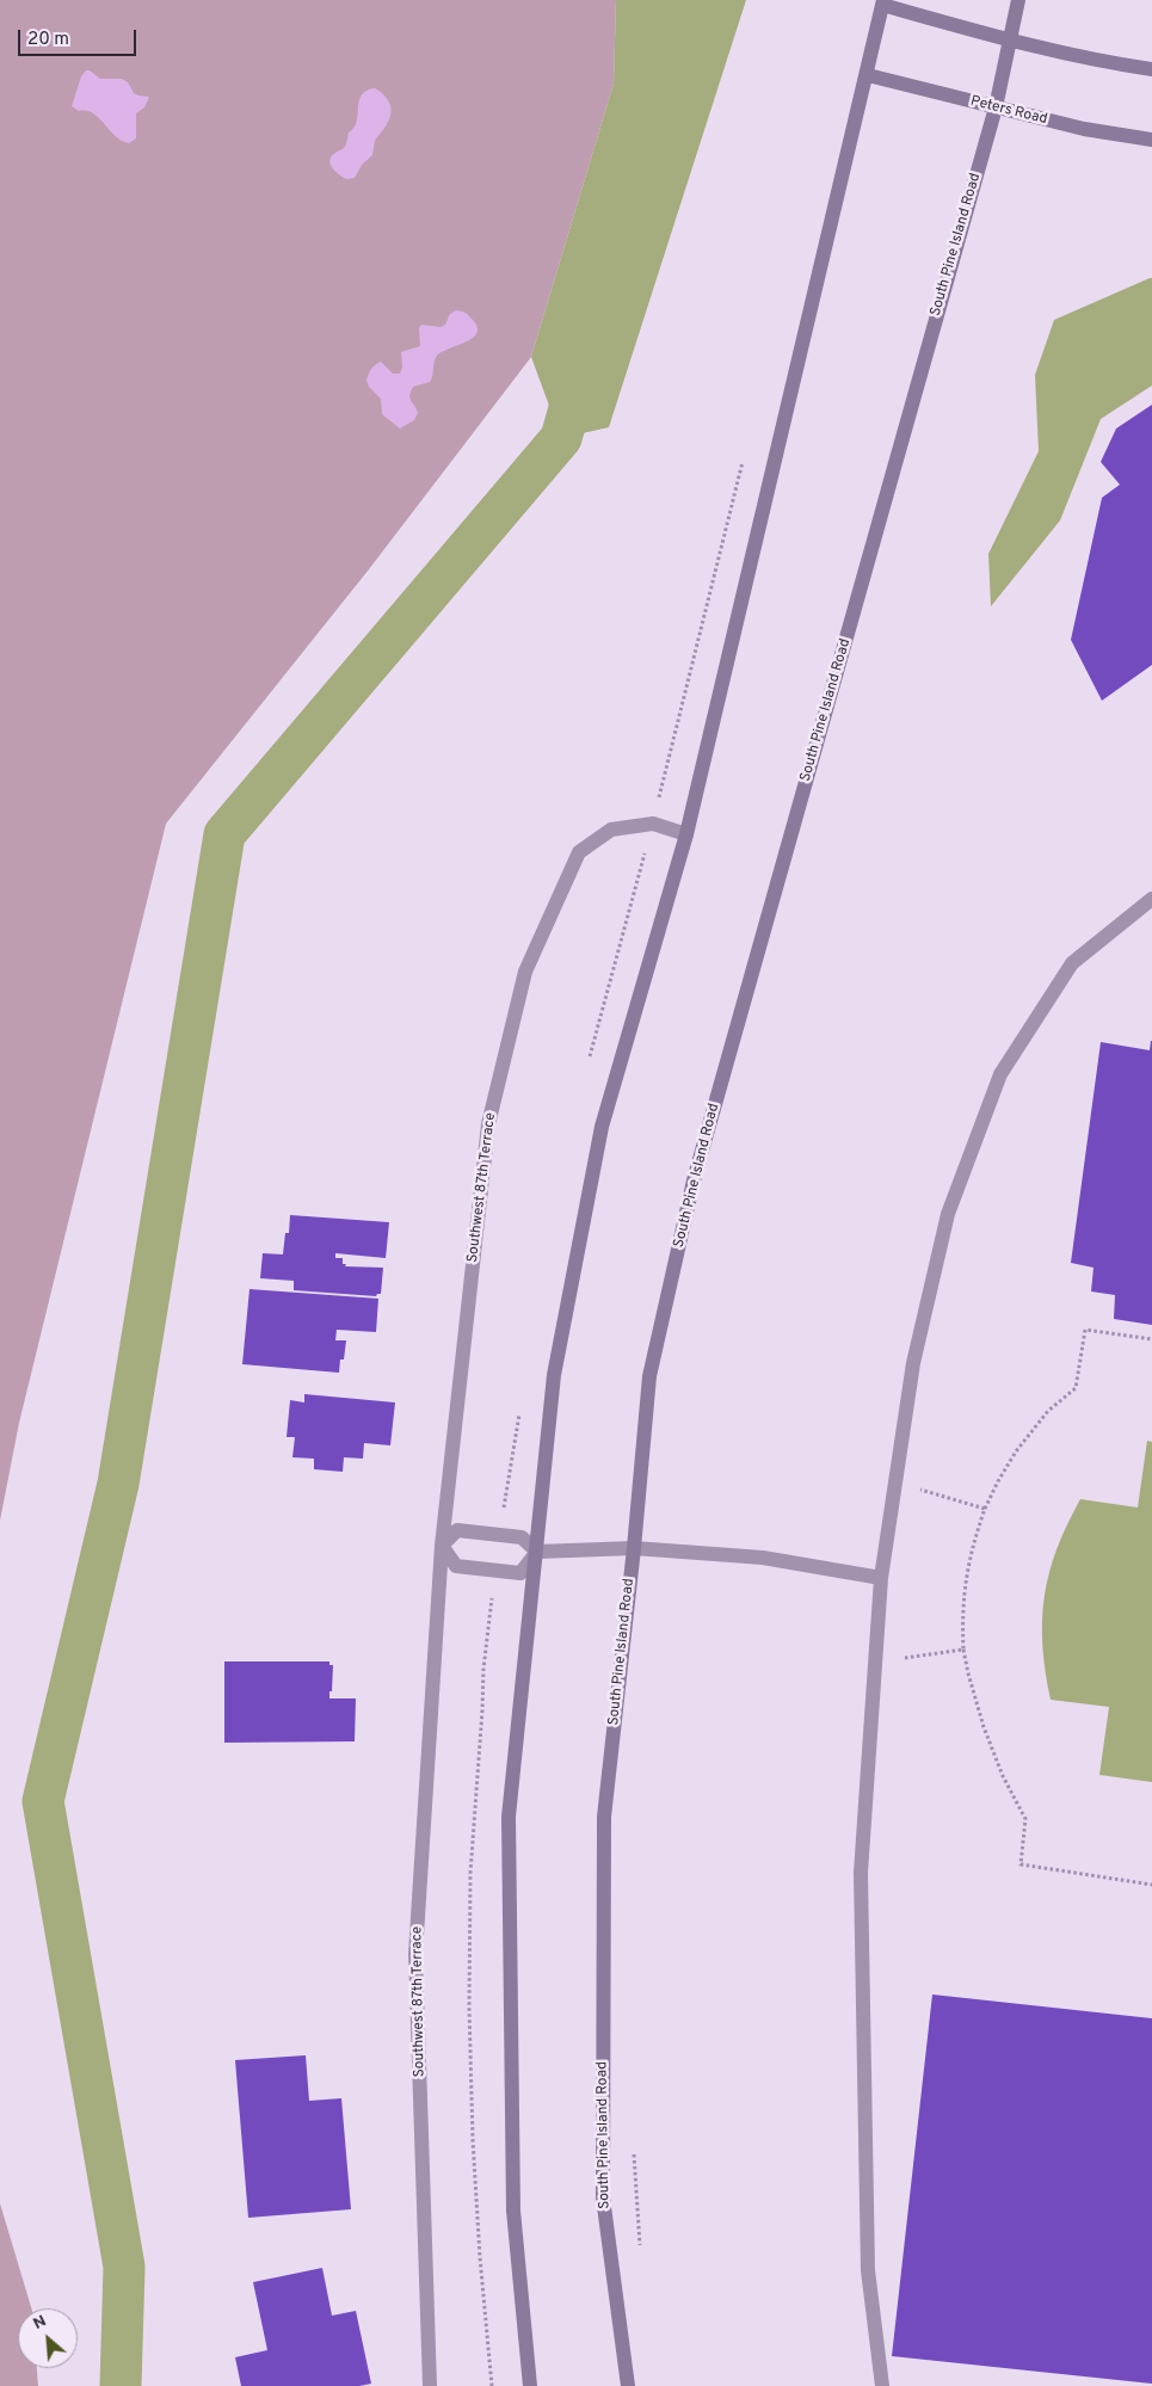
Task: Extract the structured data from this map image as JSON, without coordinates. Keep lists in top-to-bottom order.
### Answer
{
  "streets": {
    "main road": ["Peters Road", "South Pine Island Road"],
    "street": ["Southwest 87th Terrace"]
  },
  "crossings": [
    ["Peters Road", "South Pine Island Road"]
  ],
  "scale_bar": "20 m",
  "north": "top left"
}
